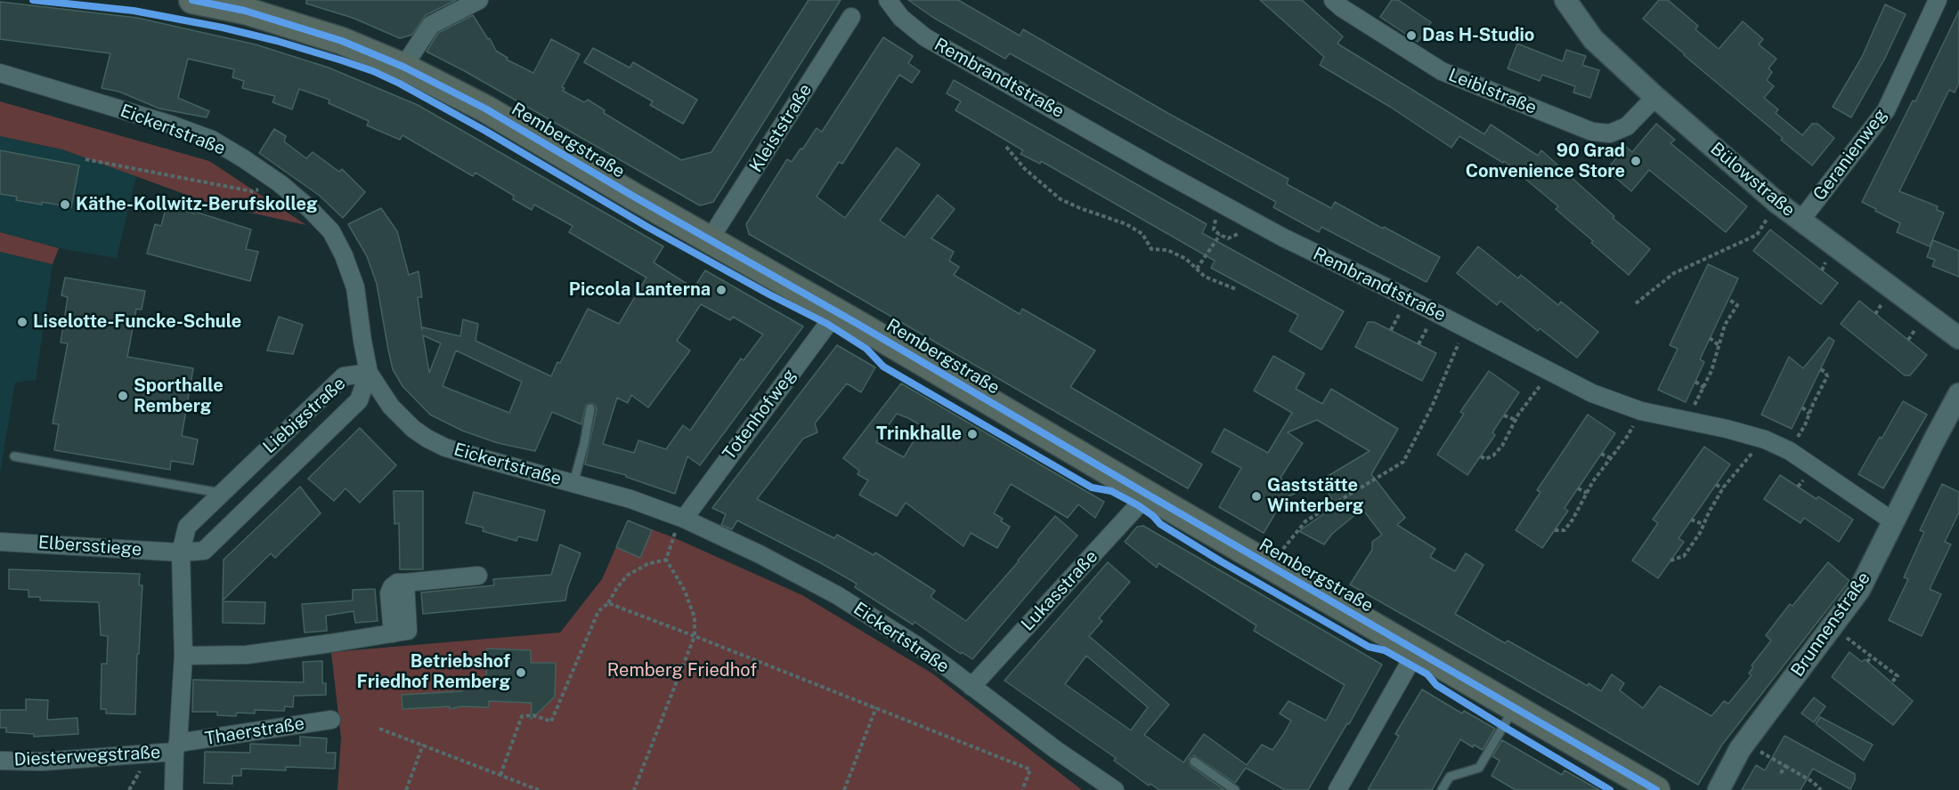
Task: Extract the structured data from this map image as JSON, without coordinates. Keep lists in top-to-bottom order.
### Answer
{
  "streets": {
    "main road": ["Rembergstraße"],
    "street": [
      "Rembrandtstraße",
      "Leiblstraße",
      "Kleiststraße",
      "Eickertstraße",
      "Geranienweg",
      "Bülowstraße",
      "Totenhofweg",
      "Liebigstraße",
      "Elbersstiege",
      "Lukasstraße",
      "Brunnenstraße",
      "Thaerstraße",
      "Diesterwegstraße"
    ]
  },
  "crossings": [
    ["Rembrandtstraße", "Brunnenstraße"],
    ["Leiblstraße", "Bülowstraße"],
    ["Kleiststraße", "Rembergstraße"],
    ["Eickertstraße", "Totenhofweg"],
    ["Eickertstraße", "Liebigstraße"],
    ["Eickertstraße", "Lukasstraße"],
    ["Rembergstraße", "Totenhofweg"],
    ["Rembergstraße", "Lukasstraße"],
    ["Geranienweg", "Bülowstraße"],
    ["Liebigstraße", "Elbersstiege"],
    ["Liebigstraße", "Thaerstraße"],
    ["Liebigstraße", "Diesterwegstraße"],
    ["Thaerstraße", "Diesterwegstraße"]
  ],
  "parks": ["Remberg Friedhof"],
  "places": [
    "Das H-Studio",
    "90 Grad Convenience Store",
    "Käthe-Kollwitz-Berufskolleg",
    "Piccola Lanterna",
    "Liselotte-Funcke-Schule",
    "Sporthalle Remberg",
    "Trinkhalle",
    "Gaststätte Winterberg",
    "Betriebshof Friedhof Remberg"
  ]
}
